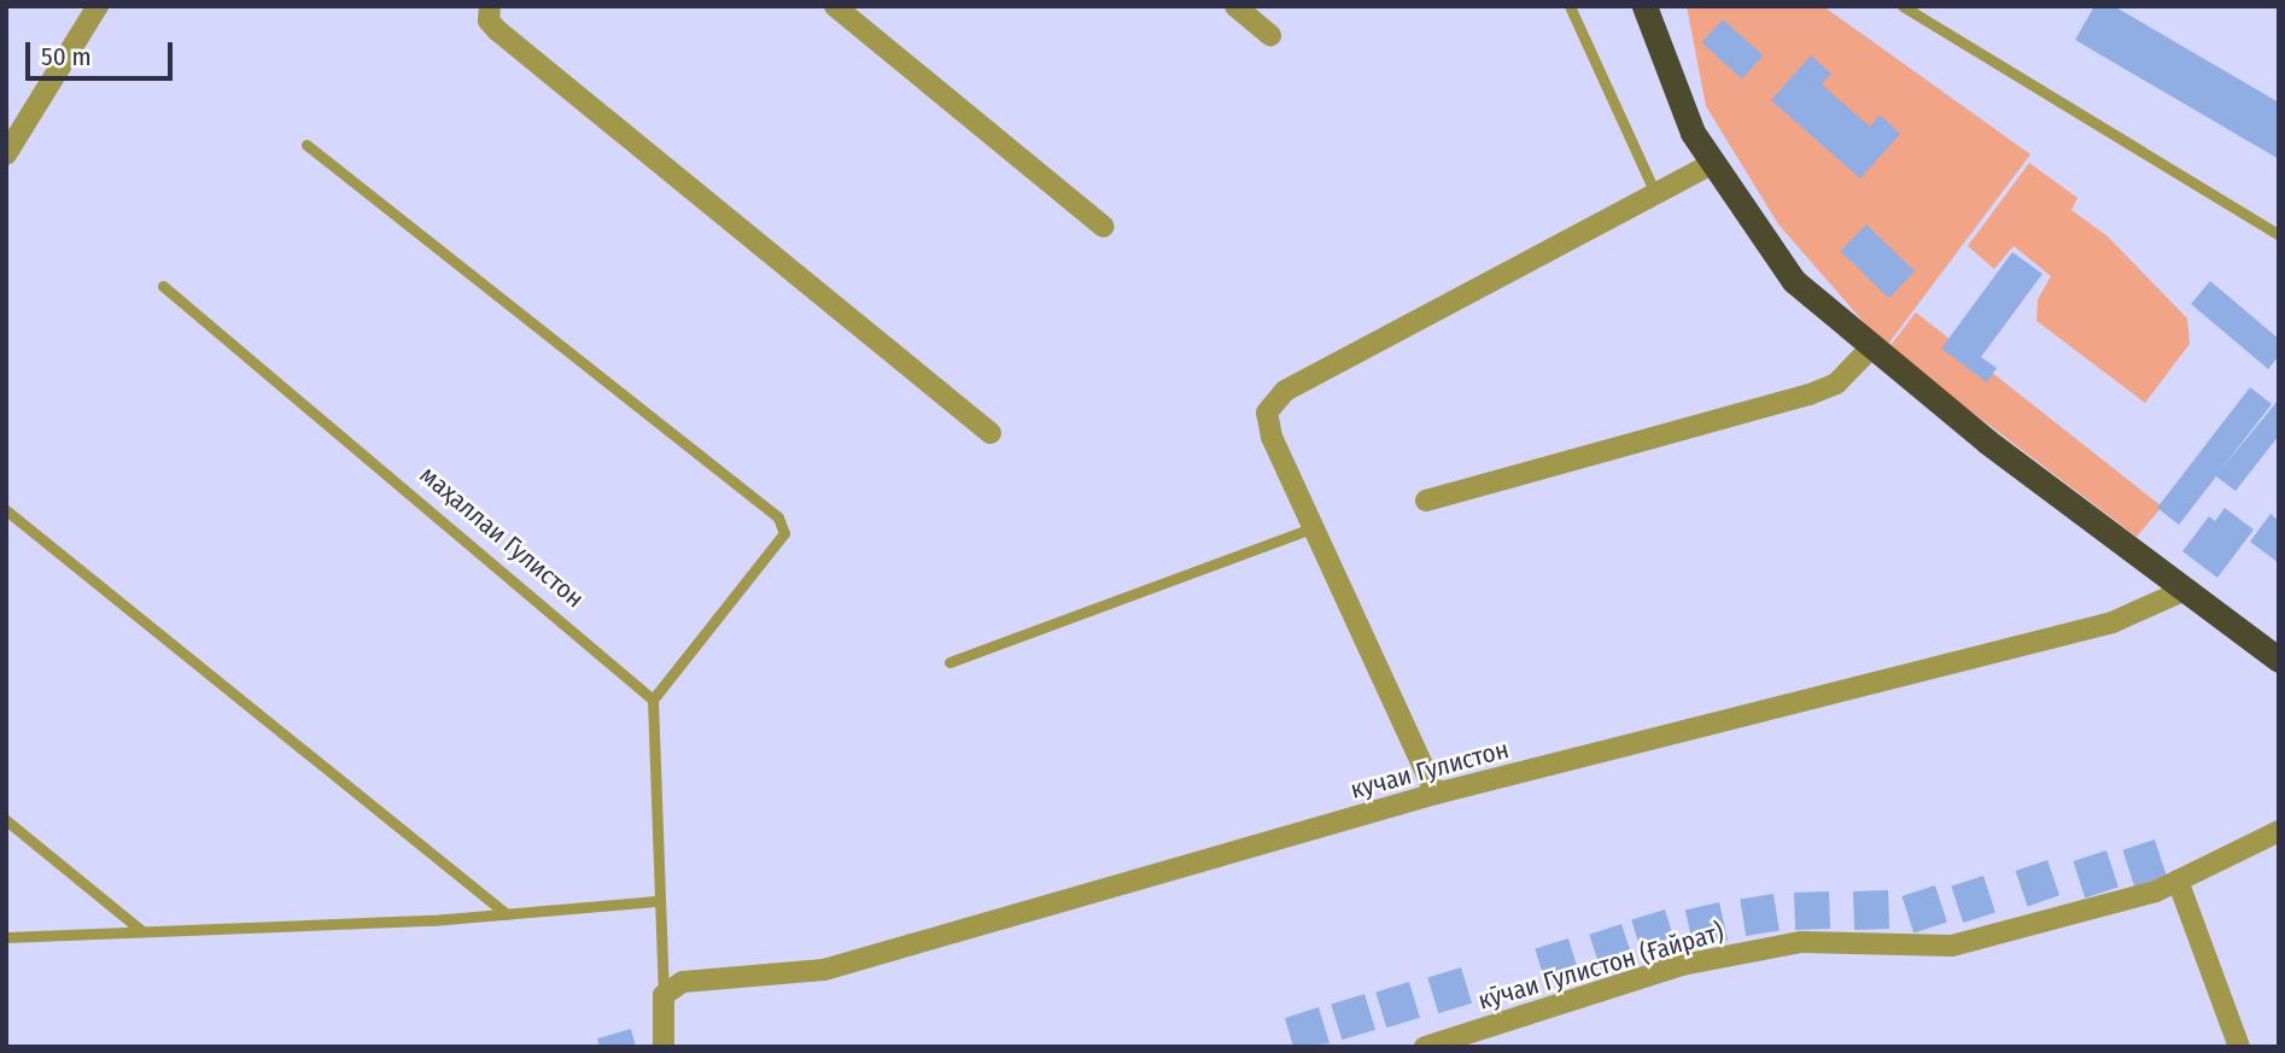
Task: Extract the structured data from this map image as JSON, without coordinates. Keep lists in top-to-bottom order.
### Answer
{
  "streets": {
    "street": ["кучаи Гулистон", "кӯчаи Гулистон (Ғайрат)"],
    "lane": ["маҳаллаи Гулистон"]
  },
  "scale_bar": "50 m"
}
